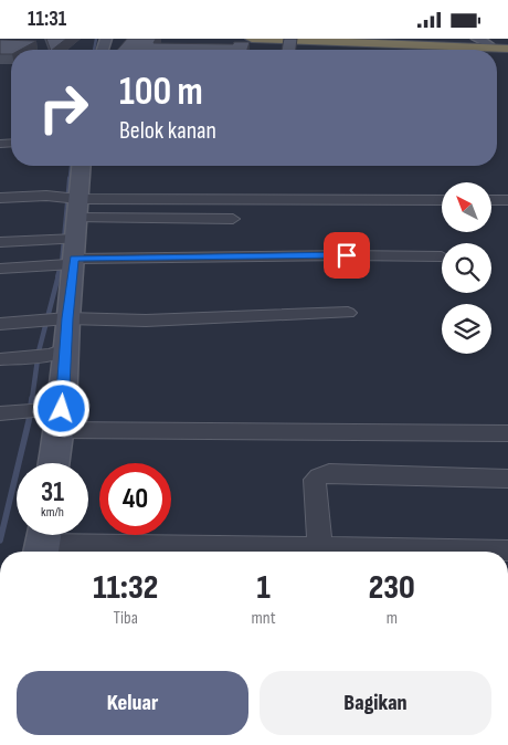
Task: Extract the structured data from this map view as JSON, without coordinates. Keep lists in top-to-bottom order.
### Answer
{
  "north": "top left",
  "page": {
    "status": "11:31",
    "turn": ["100 m", "Belok kanan"],
    "speed": "31 km/h",
    "limit": "40",
    "eta": [
      "11:32",
      "Tiba",
      "1",
      "mnt",
      "230",
      "m"
    ],
    "buttons": ["Keluar", "Bagikan"]
  }
}
